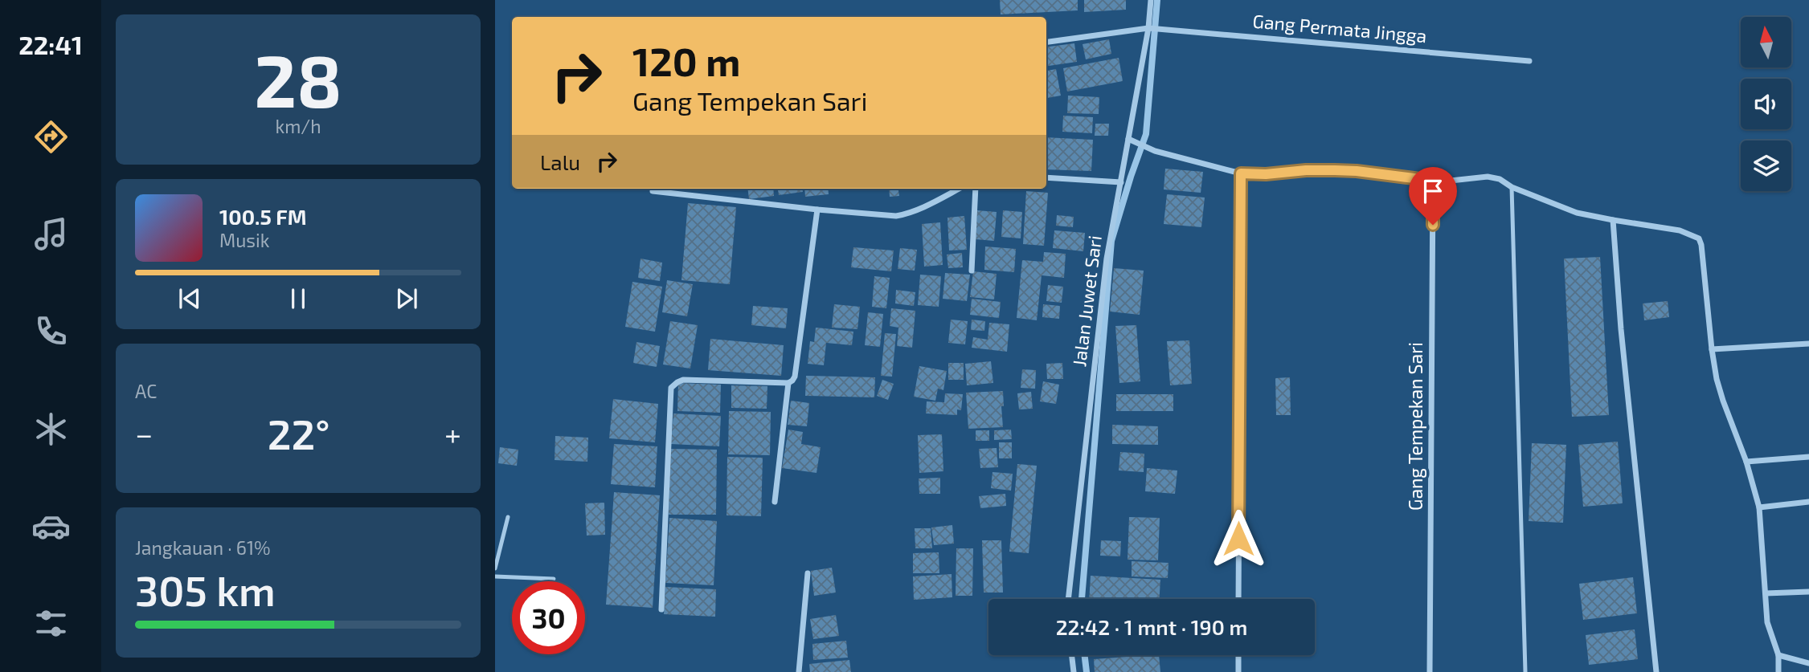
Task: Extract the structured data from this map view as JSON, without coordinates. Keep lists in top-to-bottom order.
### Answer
{
  "streets": {
    "street": ["Gang Permata Jingga", "Jalan Juwet Sari", "Gang Tempekan Sari"]
  },
  "crossings": [
    ["Gang Permata Jingga", "Jalan Juwet Sari"]
  ],
  "north": "top",
  "page": {
    "tabs": "22:41",
    "tile": [
      ["28", "km/h"],
      "AC",
      ["Jangkauan · 61%", "305 km"]
    ],
    "turn": ["120 m", "Gang Tempekan Sari"],
    "then": "Lalu",
    "song": ["100.5 FM", "Musik"],
    "heat": ["−", "22°", "+"],
    "limit": "30",
    "trip": "22:42 · 1 mnt · 190 m"
  }
}
